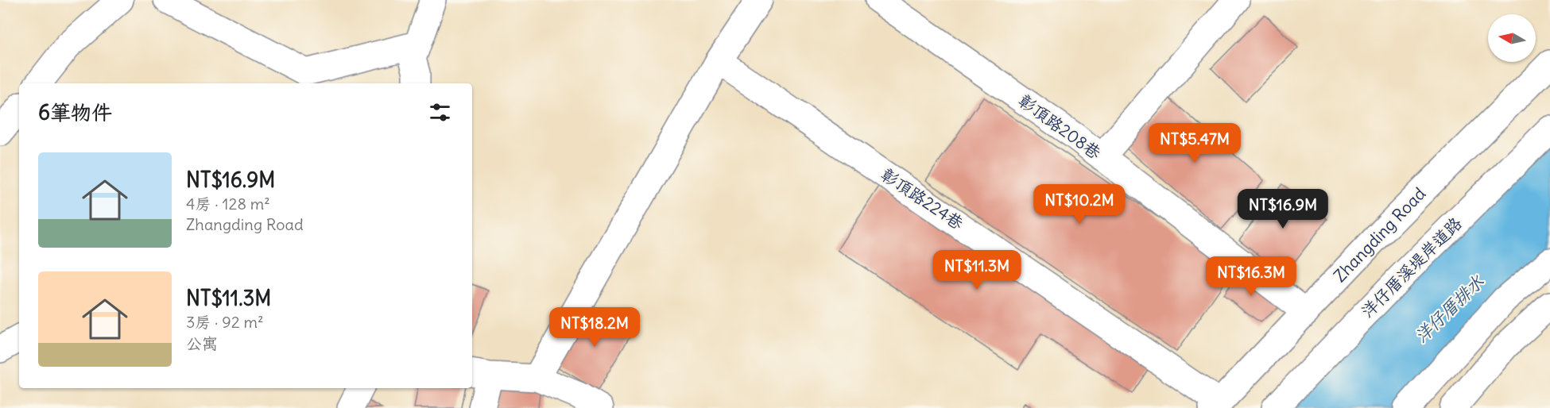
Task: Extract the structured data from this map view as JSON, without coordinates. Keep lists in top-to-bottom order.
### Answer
{
  "streets": {
    "street": [
      "彰頂路208巷",
      "彰頂路224巷",
      "Zhangding Road",
      "洋仔厝溪堤岸道路"
    ]
  },
  "crossings": [
    ["彰頂路208巷", "Zhangding Road"],
    ["彰頂路224巷", "Zhangding Road"]
  ],
  "water": ["洋仔厝排水"],
  "north": "left",
  "page": {
    "heading": "6筆物件",
    "price": [
      "NT$5.47M",
      "NT$10.2M",
      "NT$16.9M",
      "NT$11.3M",
      "NT$16.3M",
      "NT$18.2M"
    ],
    "list": [
      {
        "name": "NT$16.9M",
        "note": "4房 · 128 m² · Zhangding Road"
      },
      {
        "name": "NT$11.3M",
        "note": "3房 · 92 m² · 公寓"
      }
    ]
  }
}
